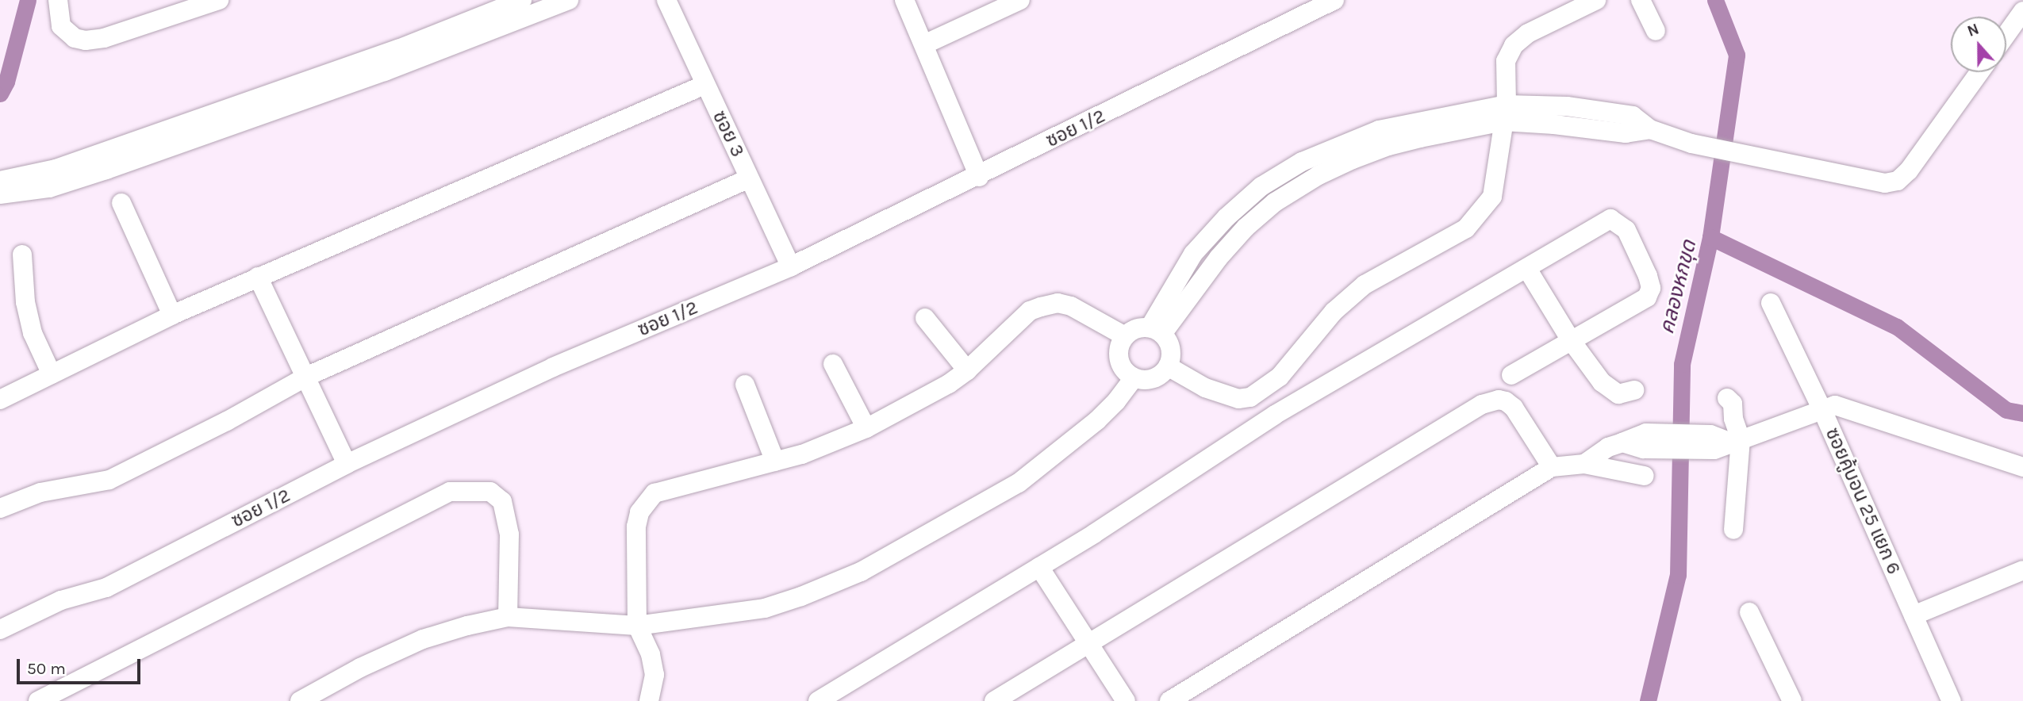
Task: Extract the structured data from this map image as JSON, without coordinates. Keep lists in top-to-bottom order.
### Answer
{
  "streets": {
    "street": ["ซอย 1/2", "ซอย 3", "ซอยคู้บอน 25 แยก 6"]
  },
  "crossings": [
    ["ซอย 1/2", "ซอย 3"]
  ],
  "water": ["คลองหกขุด"],
  "scale_bar": "50 m",
  "north": "top"
}
